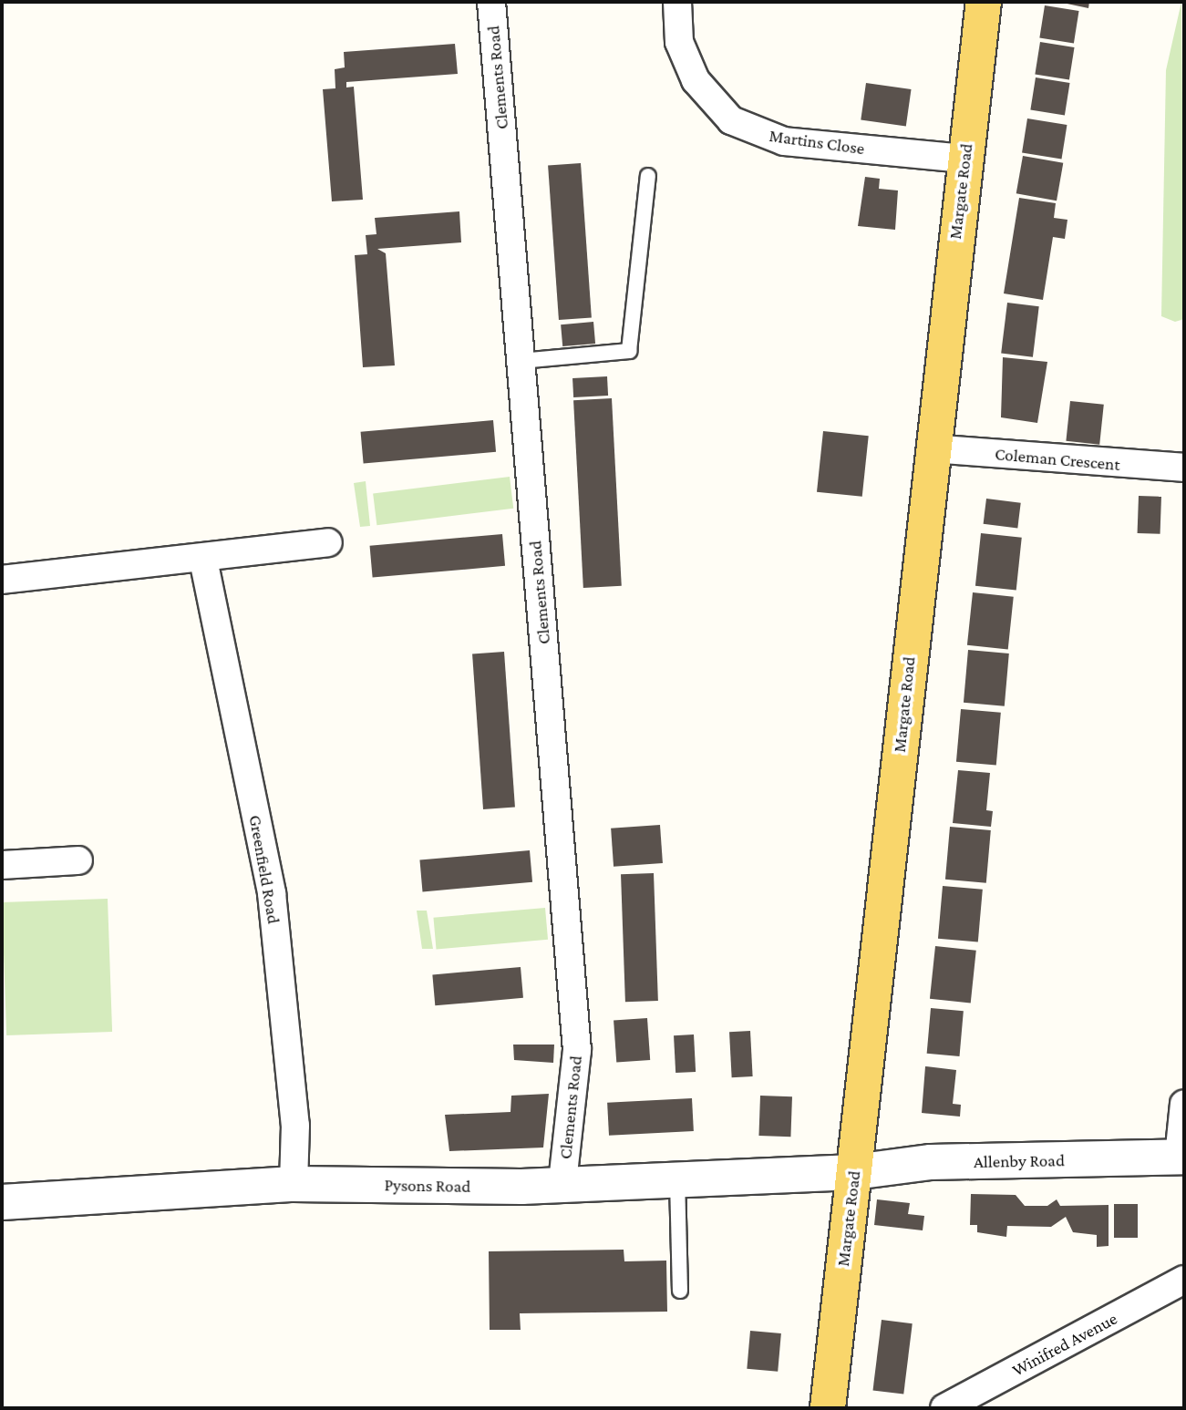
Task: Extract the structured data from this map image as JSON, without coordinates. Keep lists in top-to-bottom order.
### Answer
{
  "streets": {
    "main road": ["Margate Road"],
    "street": [
      "Clements Road",
      "Martins Close",
      "Coleman Crescent",
      "Greenfield Road",
      "Allenby Road",
      "Pysons Road",
      "Winifred Avenue"
    ]
  },
  "crossings": [
    ["Clements Road", "Pysons Road"],
    ["Martins Close", "Margate Road"],
    ["Margate Road", "Coleman Crescent"],
    ["Margate Road", "Allenby Road"],
    ["Margate Road", "Pysons Road"],
    ["Greenfield Road", "Pysons Road"],
    ["Allenby Road", "Pysons Road"]
  ]
}
